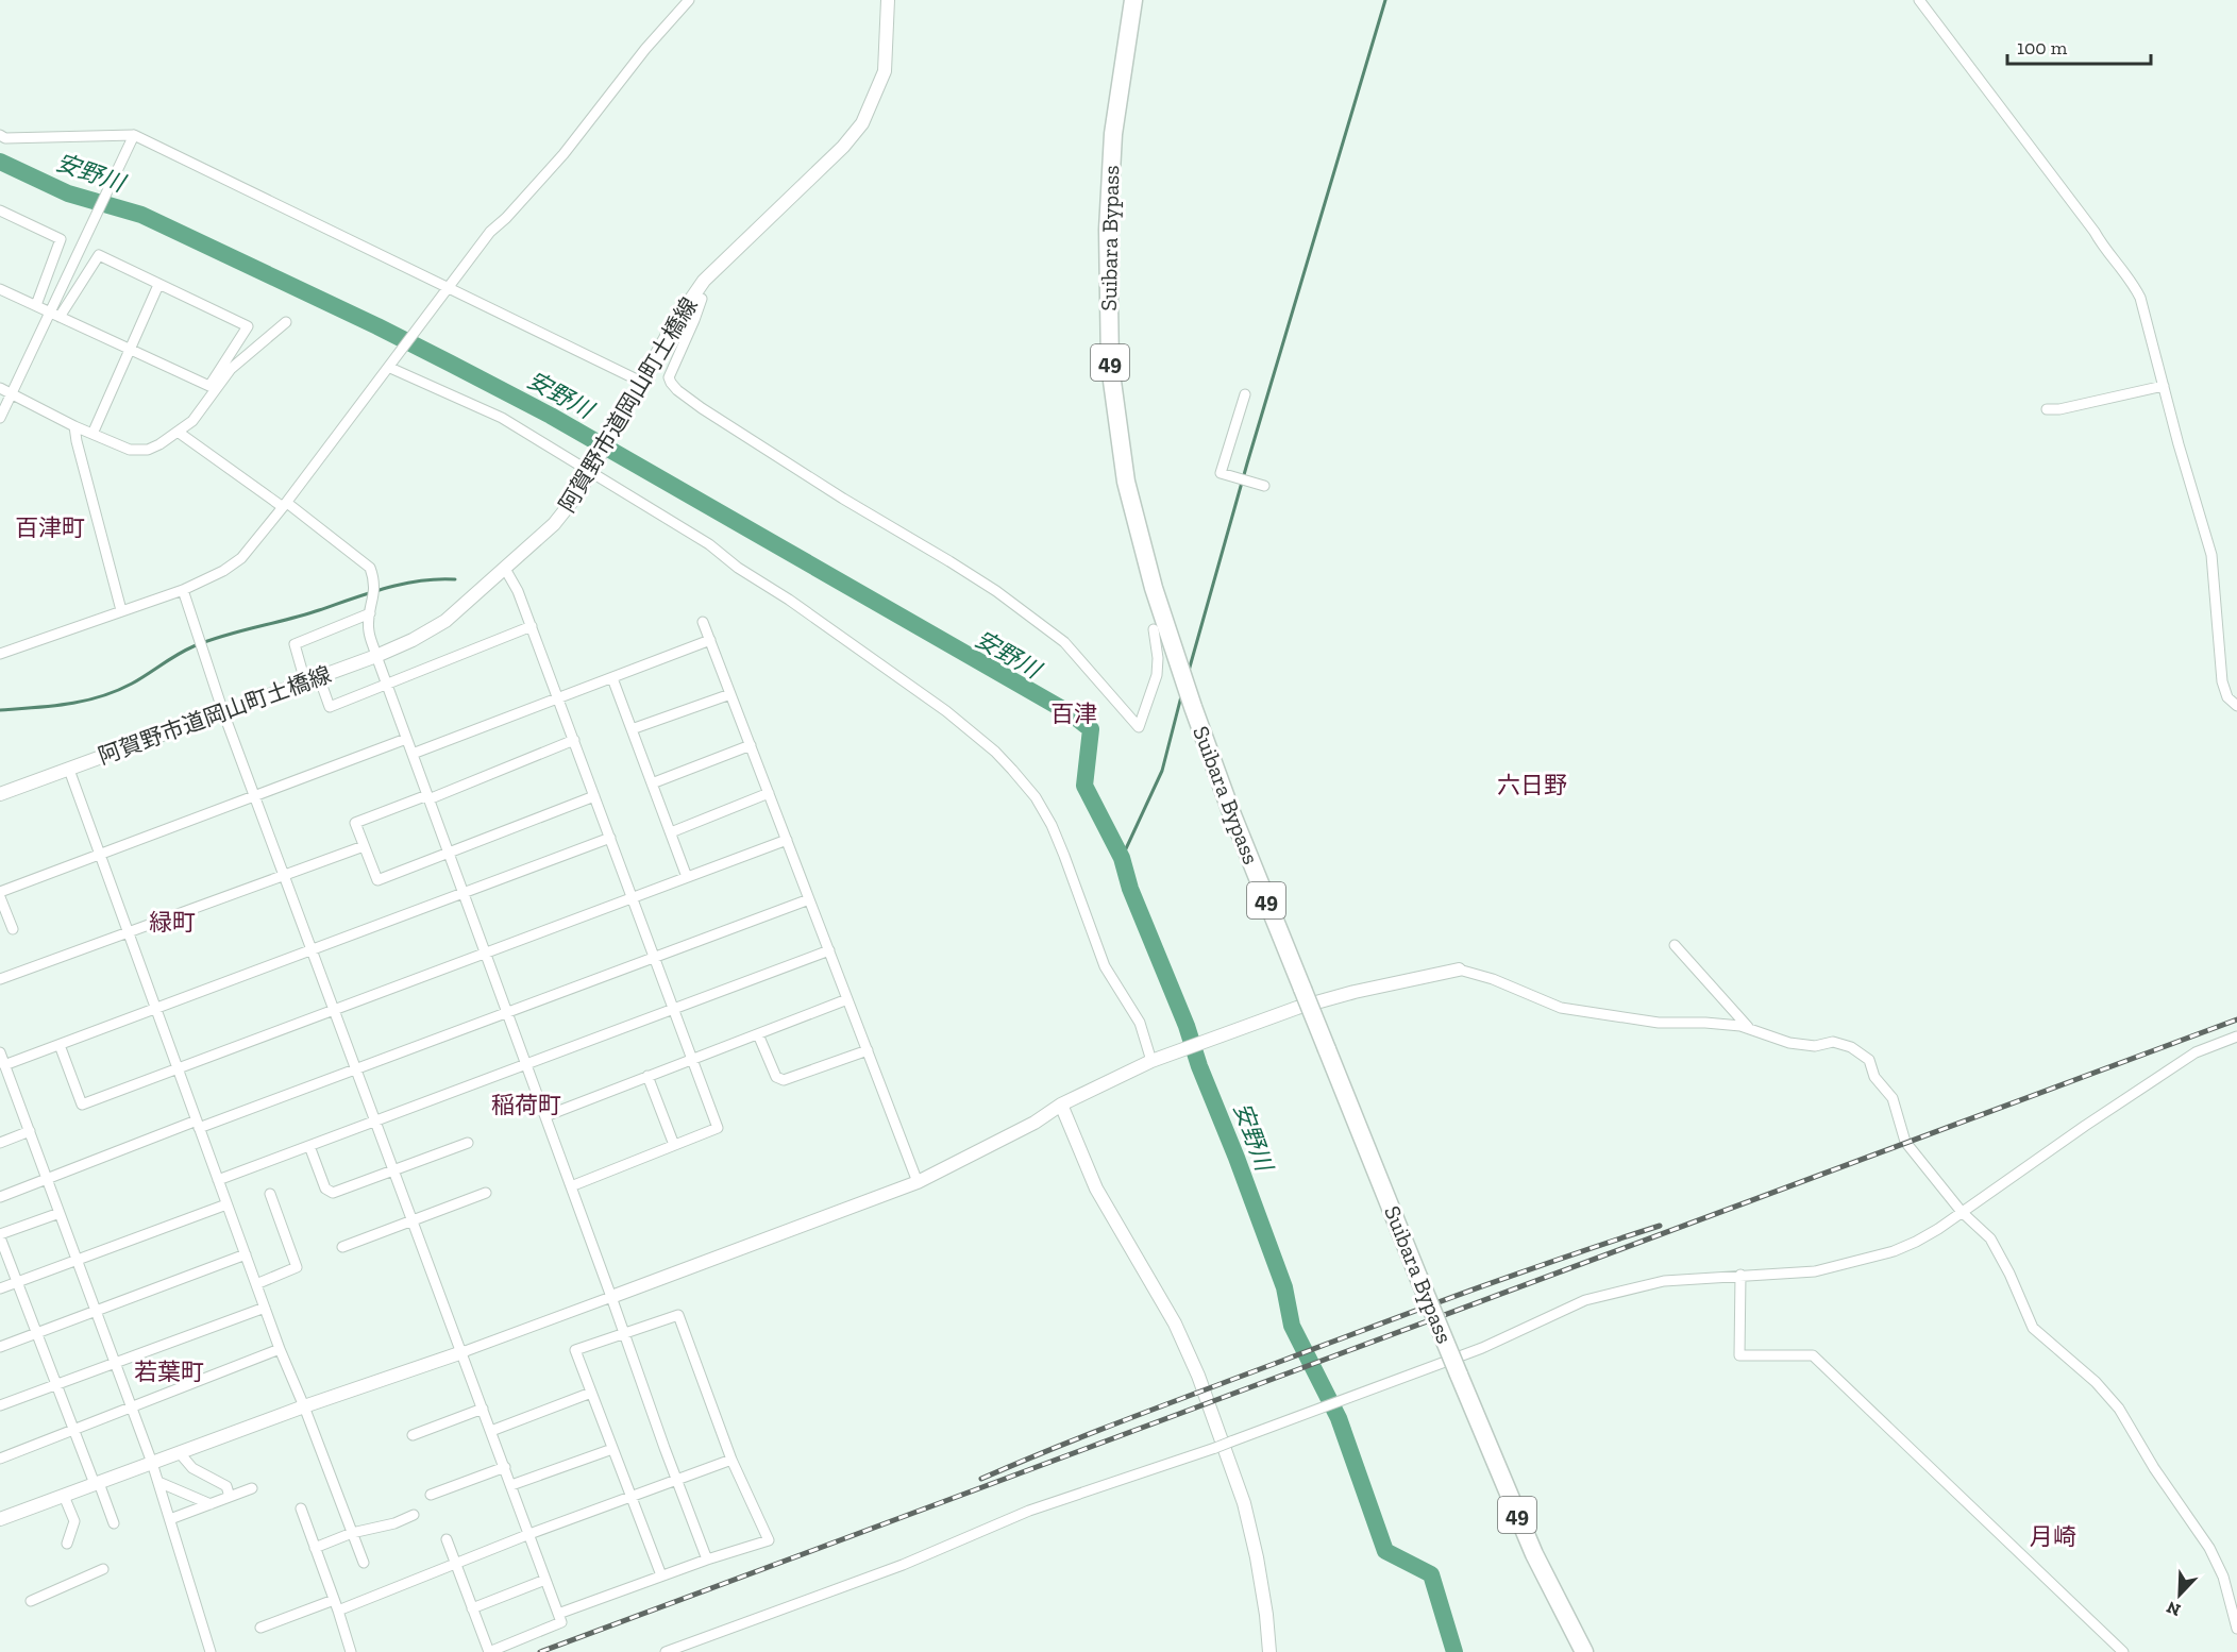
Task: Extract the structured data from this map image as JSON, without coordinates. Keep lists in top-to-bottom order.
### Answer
{
  "streets": {
    "highway": ["Suibara Bypass", "49"],
    "street": ["阿賀野市道岡山町土橋線"]
  },
  "districts": [
    "百津町",
    "百津",
    "六日野",
    "緑町",
    "稲荷町",
    "若葉町",
    "月崎"
  ],
  "water": ["安野川"],
  "scale_bar": "100 m",
  "north": "bottom left"
}
